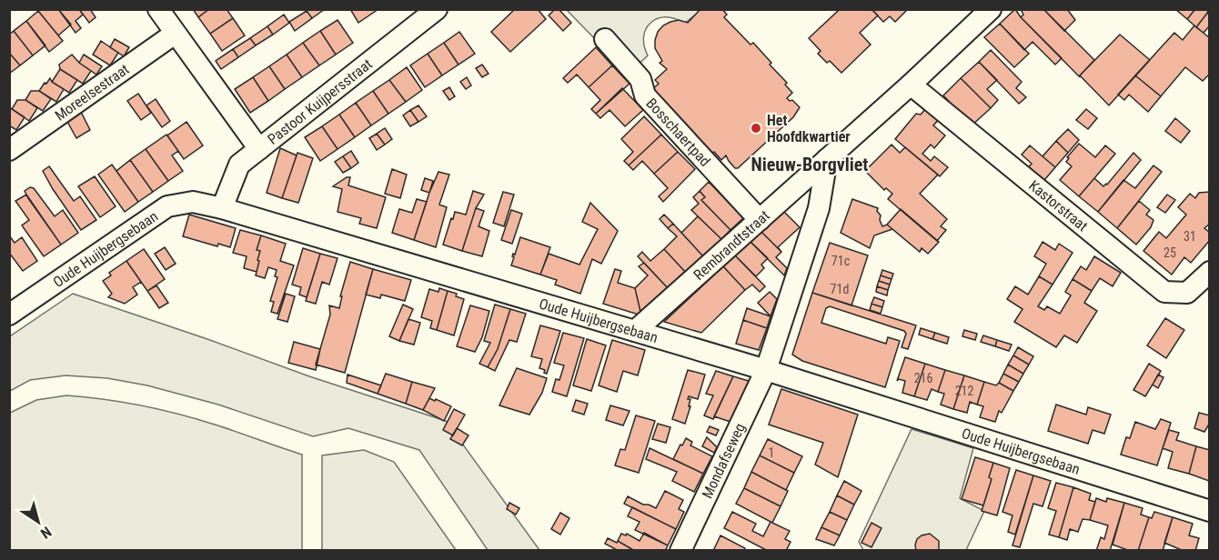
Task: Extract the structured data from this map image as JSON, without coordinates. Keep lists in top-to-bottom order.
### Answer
{
  "streets": {
    "street": [
      "Moreelsestraat",
      "Pastoor Kuijpersstraat",
      "Bosschaertpad",
      "Kastorstraat",
      "Rembrandtstraat",
      "Oude Huijbergsebaan",
      "Mondafseweg"
    ]
  },
  "crossings": [
    ["Pastoor Kuijpersstraat", "Oude Huijbergsebaan"],
    ["Bosschaertpad", "Rembrandtstraat"],
    ["Kastorstraat", "Rembrandtstraat"],
    ["Rembrandtstraat", "Oude Huijbergsebaan"],
    ["Oude Huijbergsebaan", "Mondafseweg"]
  ],
  "districts": ["Nieuw-Borgvliet"],
  "places": ["Het Hoofdkwartier"],
  "house_numbers": [
    "31",
    "25",
    "71c",
    "71d",
    "216",
    "212",
    "1"
  ],
  "north": "bottom right"
}
